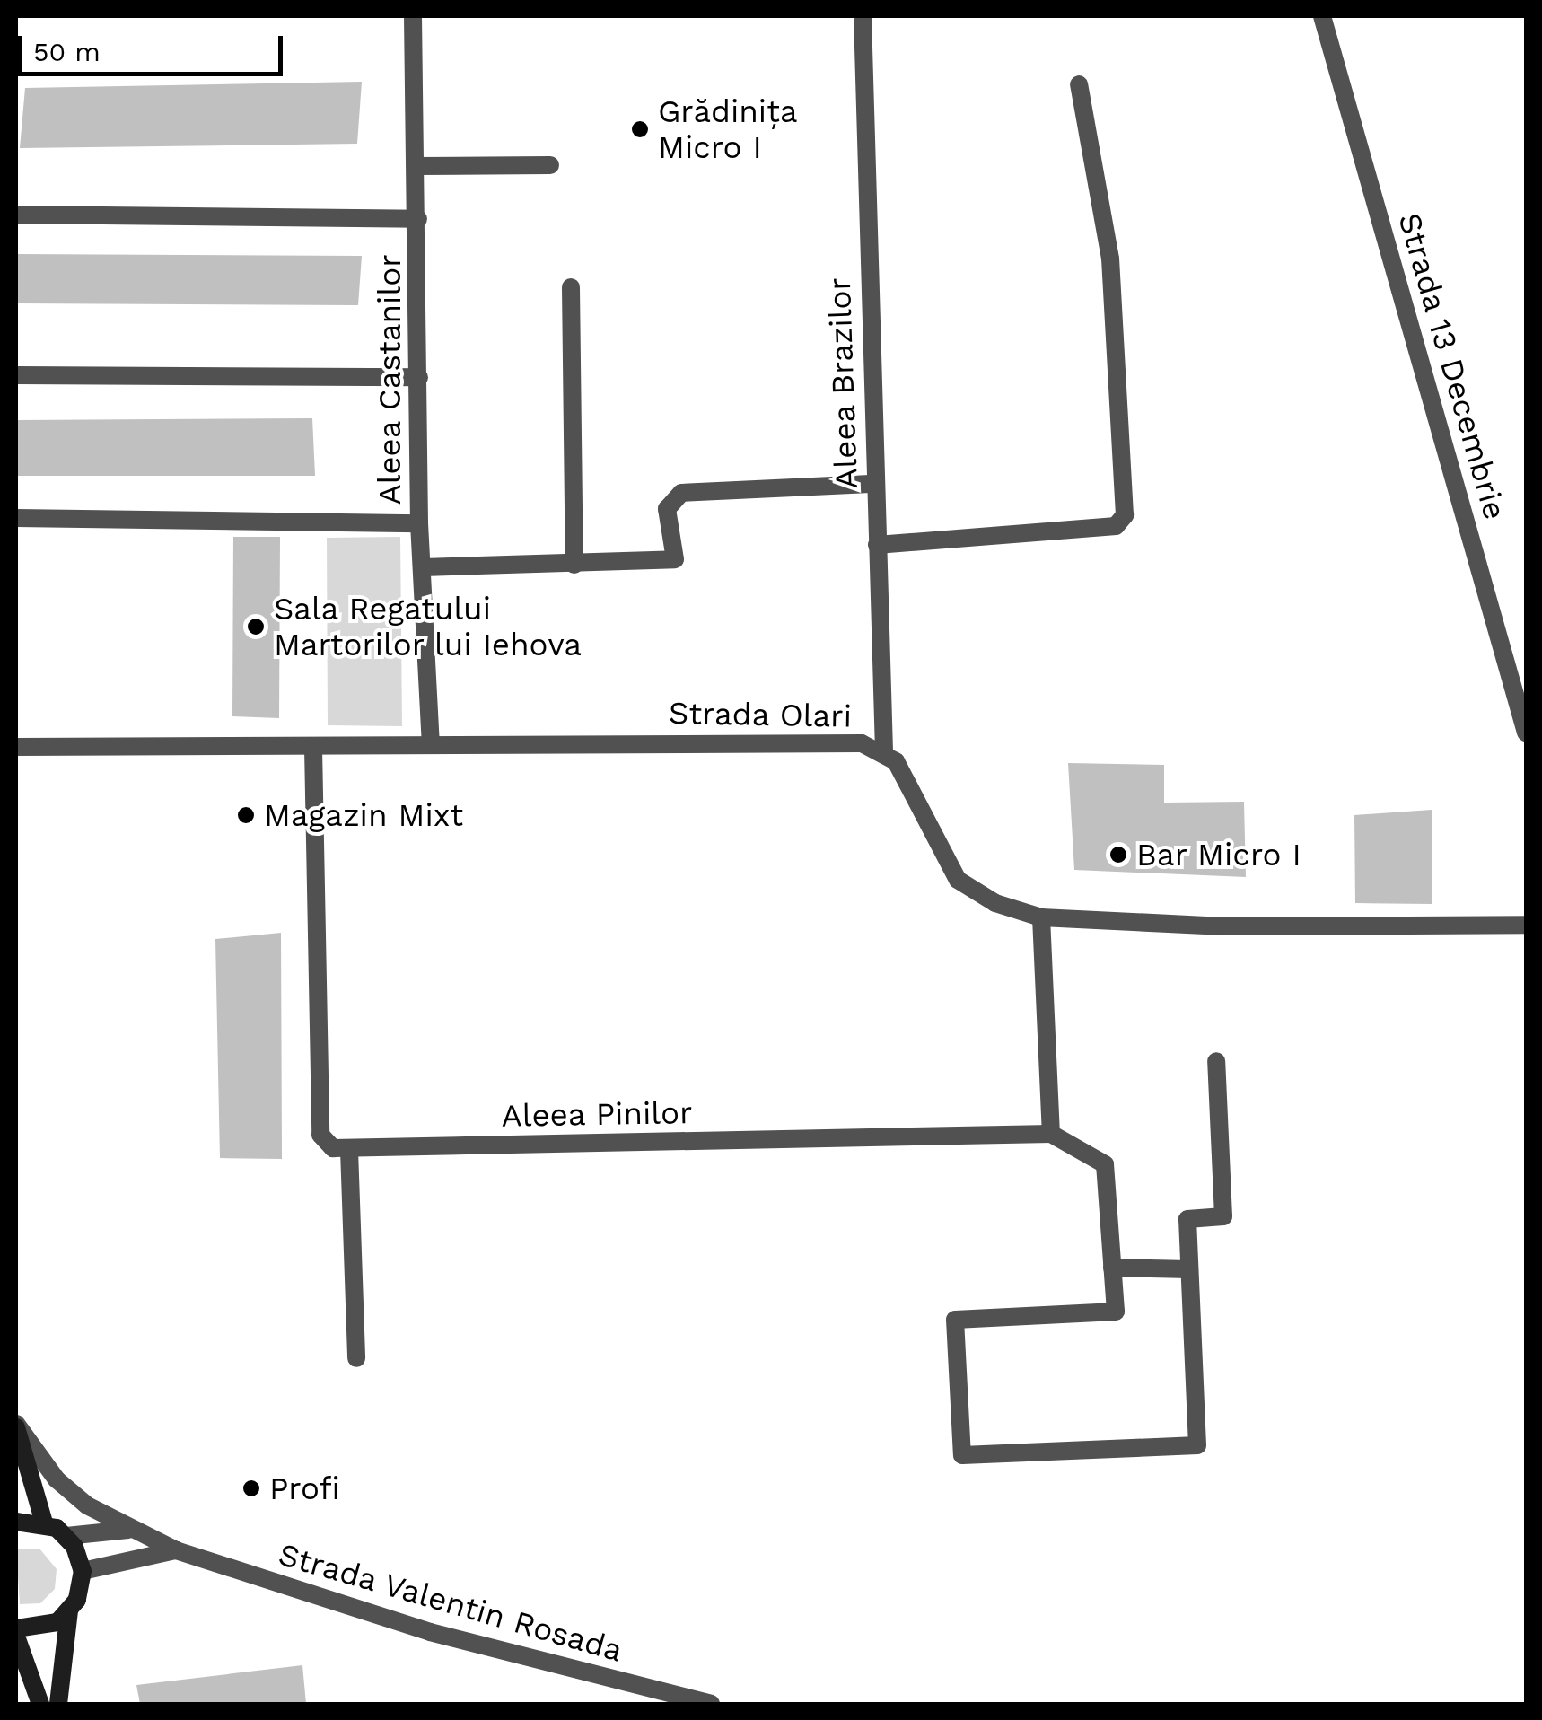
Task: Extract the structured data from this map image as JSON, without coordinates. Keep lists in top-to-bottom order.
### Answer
{
  "streets": {
    "street": [
      "Strada 13 Decembrie",
      "Aleea Castanilor",
      "Aleea Brazilor",
      "Strada Olari",
      "Aleea Pinilor",
      "Strada Valentin Rosada"
    ]
  },
  "crossings": [
    ["Aleea Castanilor", "Strada Olari"],
    ["Aleea Brazilor", "Strada Olari"]
  ],
  "places": [
    "Grădinița Micro I",
    "Sala Regatului Martorilor lui Iehova",
    "Magazin Mixt",
    "Bar Micro I",
    "Profi"
  ],
  "scale_bar": "50 m"
}
